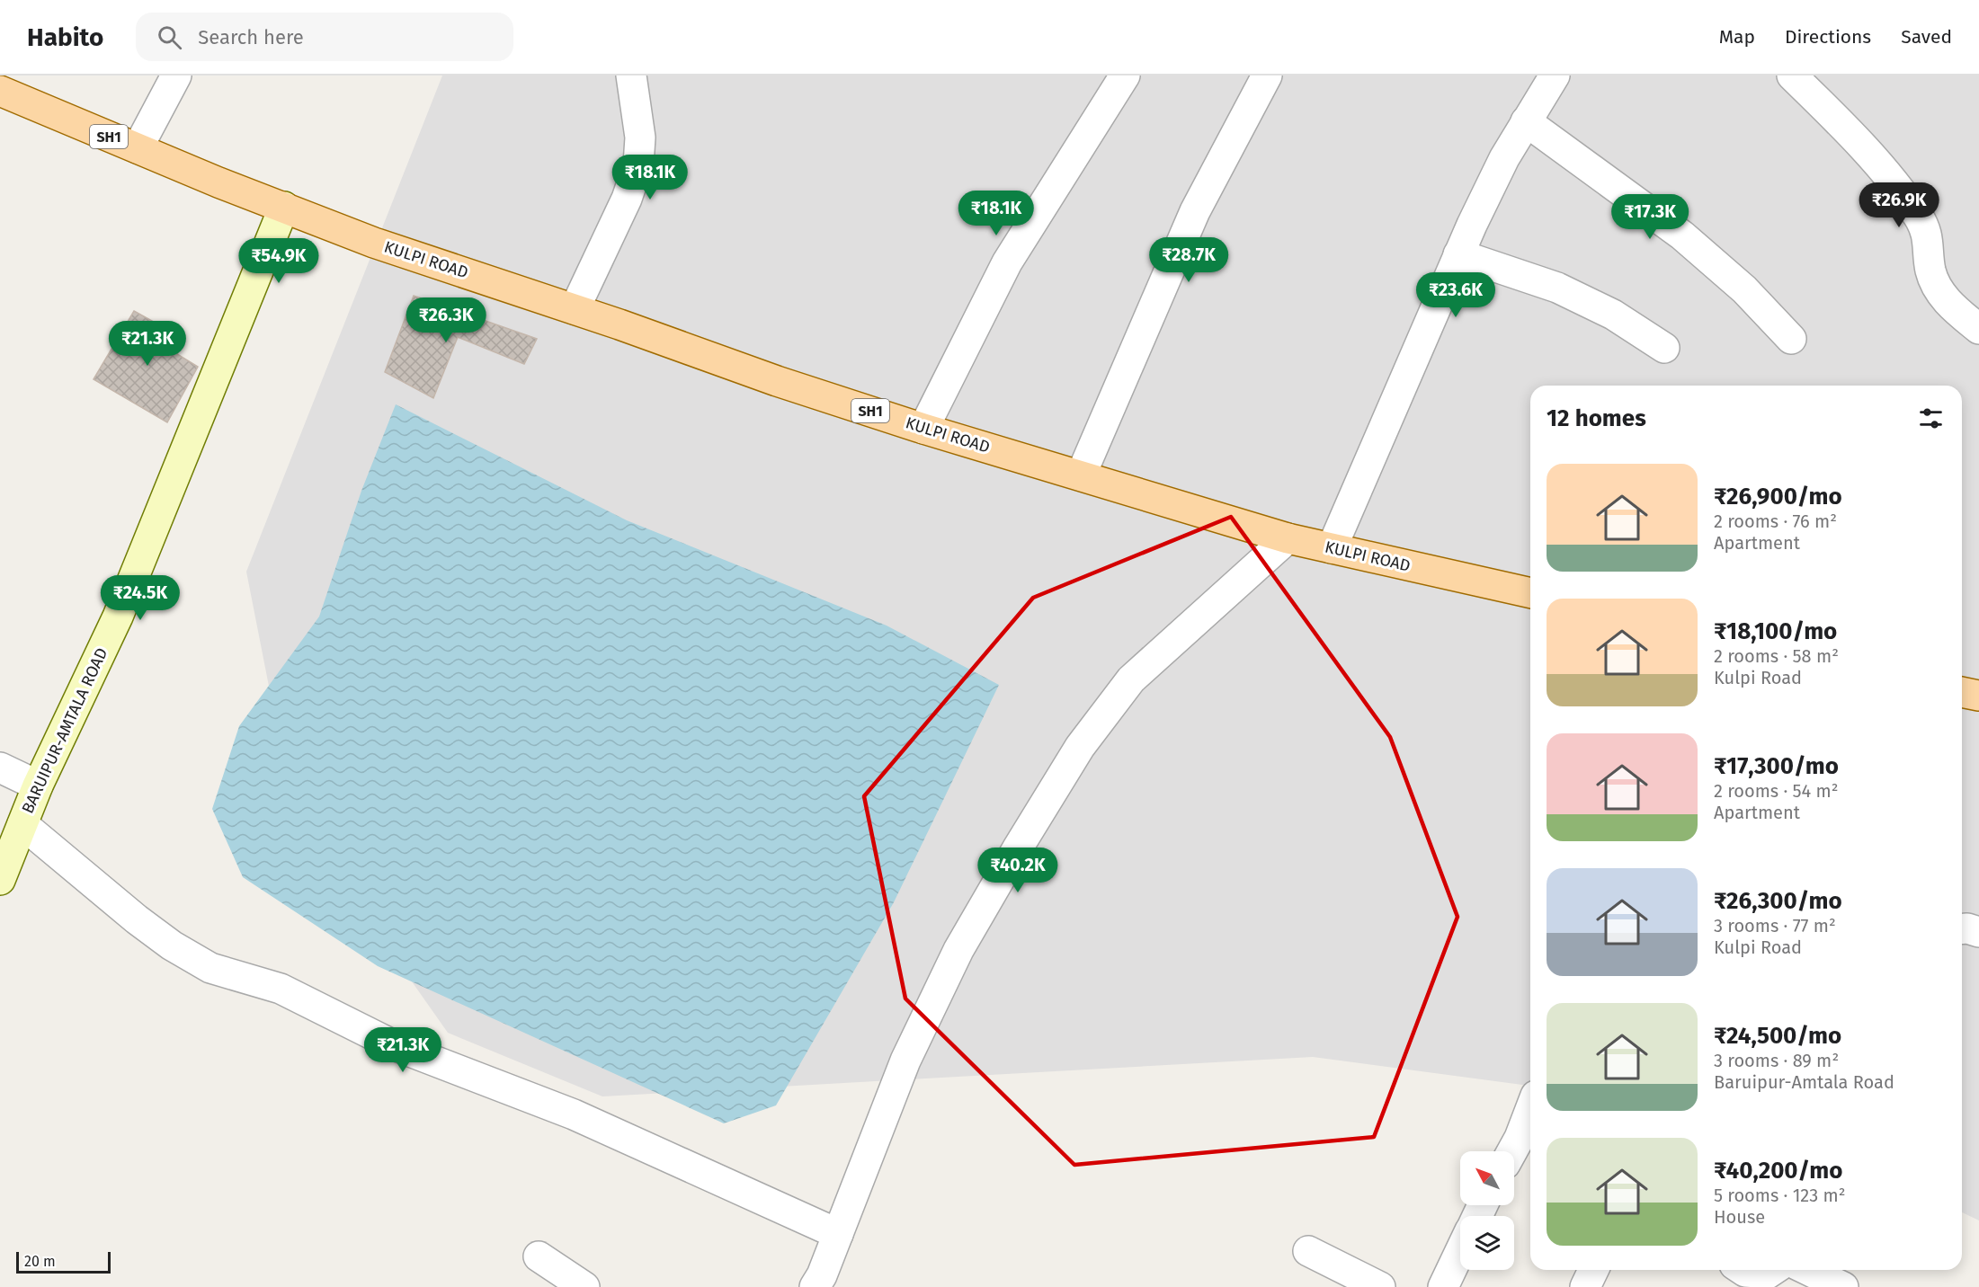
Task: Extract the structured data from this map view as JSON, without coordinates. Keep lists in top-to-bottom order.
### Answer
{
  "streets": {
    "main road": ["SH1", "KULPI ROAD", "BARUIPUR-AMTALA ROAD"]
  },
  "crossings": [
    ["SH1", "KULPI ROAD"],
    ["KULPI ROAD", "BARUIPUR-AMTALA ROAD"]
  ],
  "scale_bar": "20 m",
  "north": "top left",
  "page": {
    "header": "Habito",
    "search": "Search here",
    "nav": ["Map", "Directions", "Saved"],
    "price": [
      "₹18.1K",
      "₹26.9K",
      "₹18.1K",
      "₹17.3K",
      "₹28.7K",
      "₹54.9K",
      "₹23.6K",
      "₹26.3K",
      "₹21.3K",
      "₹24.5K",
      "₹40.2K",
      "₹21.3K"
    ],
    "heading": "12 homes",
    "list": [
      {
        "name": "₹26,900/mo",
        "note": "2 rooms · 76 m² · Apartment"
      },
      {
        "name": "₹18,100/mo",
        "note": "2 rooms · 58 m² · Kulpi Road"
      },
      {
        "name": "₹17,300/mo",
        "note": "2 rooms · 54 m² · Apartment"
      },
      {
        "name": "₹26,300/mo",
        "note": "3 rooms · 77 m² · Kulpi Road"
      },
      {
        "name": "₹24,500/mo",
        "note": "3 rooms · 89 m² · Baruipur-Amtala Road"
      },
      {
        "name": "₹40,200/mo",
        "note": "5 rooms · 123 m² · House"
      }
    ],
    "scale": "20 m"
  }
}
